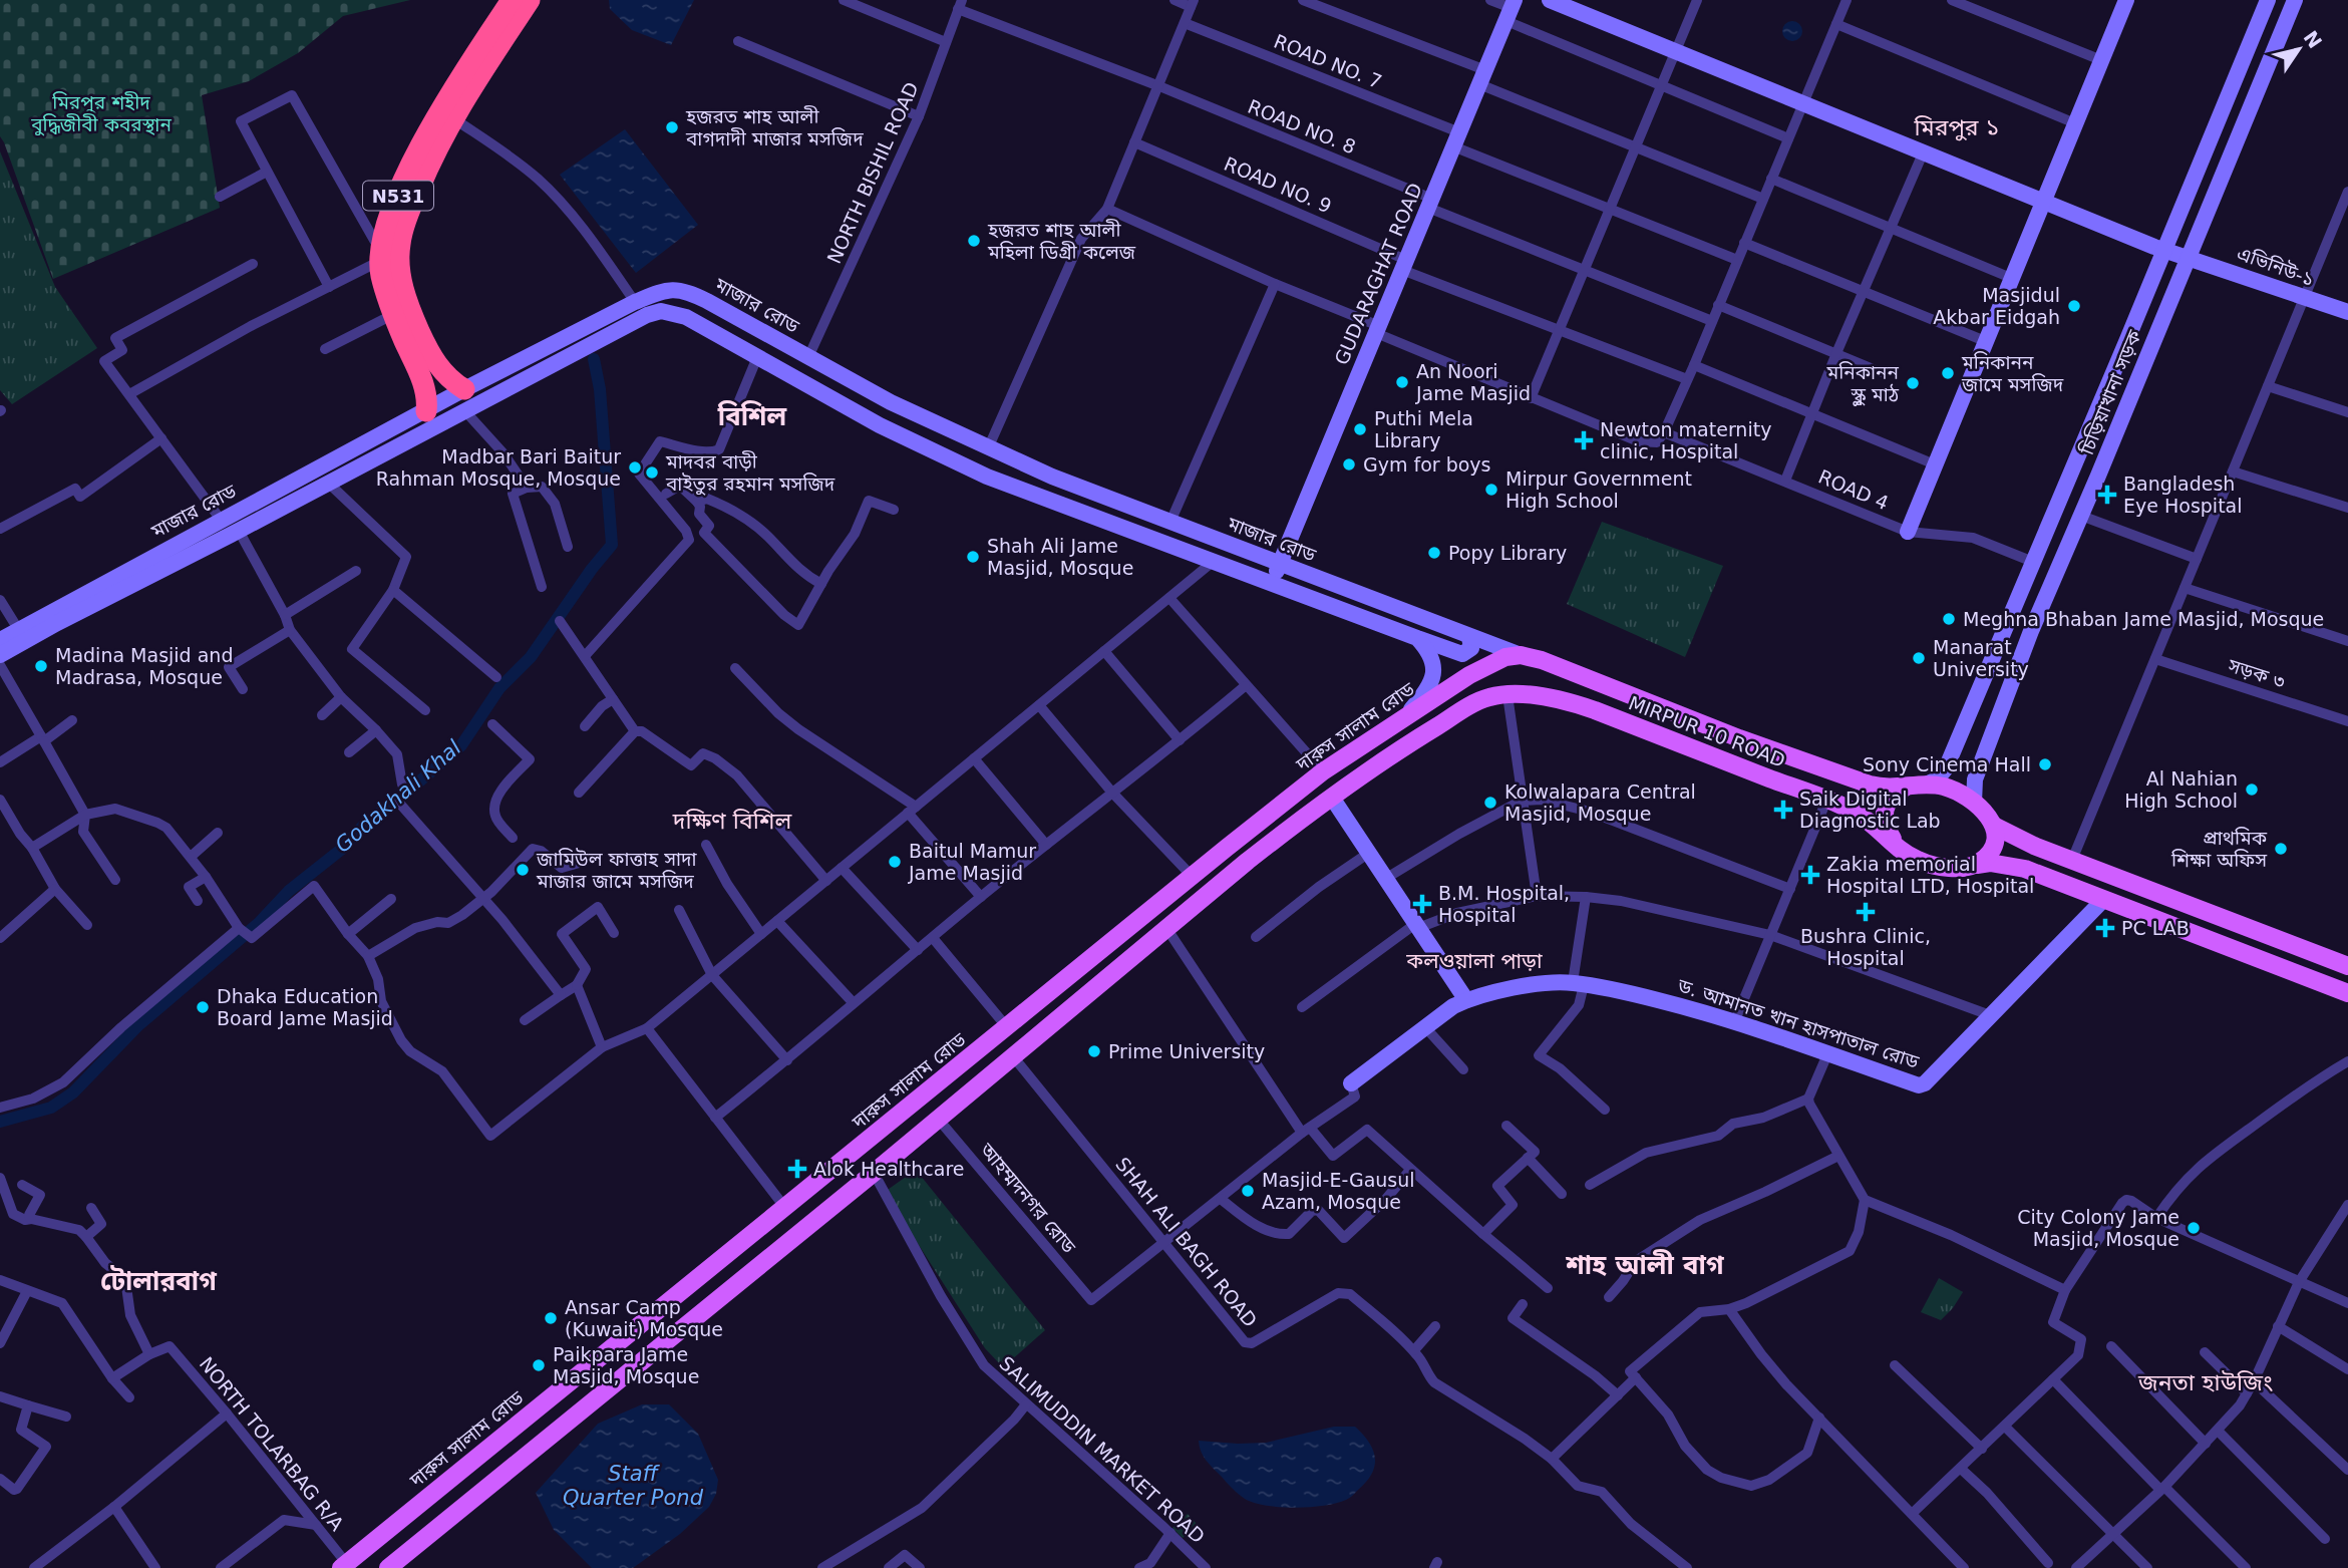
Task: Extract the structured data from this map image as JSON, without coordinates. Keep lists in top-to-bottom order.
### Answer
{
  "streets": {
    "highway": ["N531"],
    "main road": [
      "এভিনিউ-১",
      "GUDARAGHAT ROAD",
      "মাজার রোড",
      "চিড়িয়াখানা সড়ক",
      "দারুস সালাম রোড",
      "MIRPUR 10 ROAD",
      "ড. আমানত খান হাসপাতাল রোড"
    ],
    "street": [
      "ROAD NO. 7",
      "ROAD NO. 8",
      "NORTH BISHIL ROAD",
      "ROAD NO. 9",
      "ROAD 4",
      "সড়ক ৩",
      "আহম্মদনগর রোড",
      "SHAH ALI BAGH ROAD",
      "NORTH TOLARBAG R/A",
      "SALIMUDDIN MARKET ROAD"
    ]
  },
  "crossings": [
    ["ROAD NO. 7", "GUDARAGHAT ROAD"],
    ["ROAD NO. 8", "NORTH BISHIL ROAD"],
    ["ROAD NO. 8", "GUDARAGHAT ROAD"],
    ["NORTH BISHIL ROAD", "মাজার রোড"],
    ["ROAD NO. 9", "GUDARAGHAT ROAD"],
    ["N531", "মাজার রোড"],
    ["এভিনিউ-১", "চিড়িয়াখানা সড়ক"],
    ["GUDARAGHAT ROAD", "মাজার রোড"],
    ["মাজার রোড", "দারুস সালাম রোড"],
    ["মাজার রোড", "MIRPUR 10 ROAD"],
    ["চিড়িয়াখানা সড়ক", "ROAD 4"],
    ["চিড়িয়াখানা সড়ক", "MIRPUR 10 ROAD"],
    ["দারুস সালাম রোড", "MIRPUR 10 ROAD"],
    ["দারুস সালাম রোড", "NORTH TOLARBAG R/A"],
    ["আহম্মদনগর রোড", "SHAH ALI BAGH ROAD"]
  ],
  "districts": [
    "মিরপুর ১",
    "বিশিল",
    "দক্ষিণ বিশিল",
    "কলওয়ালা পাড়া",
    "শাহ আলী বাগ",
    "টোলারবাগ",
    "জনতা হাউজিং"
  ],
  "water": ["Godakhali Khal", "Staff Quarter Pond"],
  "parks": ["মিরপুর শহীদ বুদ্ধিজীবী কবরস্থান"],
  "places": {
    "other": [
      "হজরত শাহ আলী বাগদাদী মাজার মসজিদ",
      "হজরত শাহ আলী মহিলা ডিগ্রী কলেজ",
      "Masjidul Akbar Eidgah",
      "মনিকানন জামে মসজিদ",
      "An Noori Jame Masjid",
      "মনিকানন স্কুল মাঠ",
      "Puthi Mela Library",
      "Gym for boys",
      "Madbar Bari Baitur Rahman Mosque, Mosque",
      "মাদবর বাড়ী বাইতুর রহমান মসজিদ",
      "Mirpur Government High School",
      "Popy Library",
      "Shah Ali Jame Masjid, Mosque",
      "Meghna Bhaban Jame Masjid, Mosque",
      "Manarat University",
      "Madina Masjid and Madrasa, Mosque",
      "Sony Cinema Hall",
      "Al Nahian High School",
      "Kolwalapara Central Masjid, Mosque",
      "প্রাথমিক শিক্ষা অফিস",
      "Baitul Mamur Jame Masjid",
      "জামিউল ফাত্তাহ সাদা মাজার জামে মসজিদ",
      "Dhaka Education Board Jame Masjid",
      "Prime University",
      "Masjid-E-Gausul Azam, Mosque",
      "City Colony Jame Masjid, Mosque",
      "Ansar Camp (Kuwait) Mosque",
      "Paikpara Jame Masjid, Mosque"
    ],
    "health": [
      "Newton maternity clinic, Hospital",
      "Bangladesh Eye Hospital",
      "Saik Digital Diagnostic Lab",
      "Zakia memorial Hospital LTD, Hospital",
      "B.M. Hospital, Hospital",
      "Bushra Clinic, Hospital",
      "PC LAB",
      "Alok Healthcare"
    ]
  },
  "north": "top right"
}
